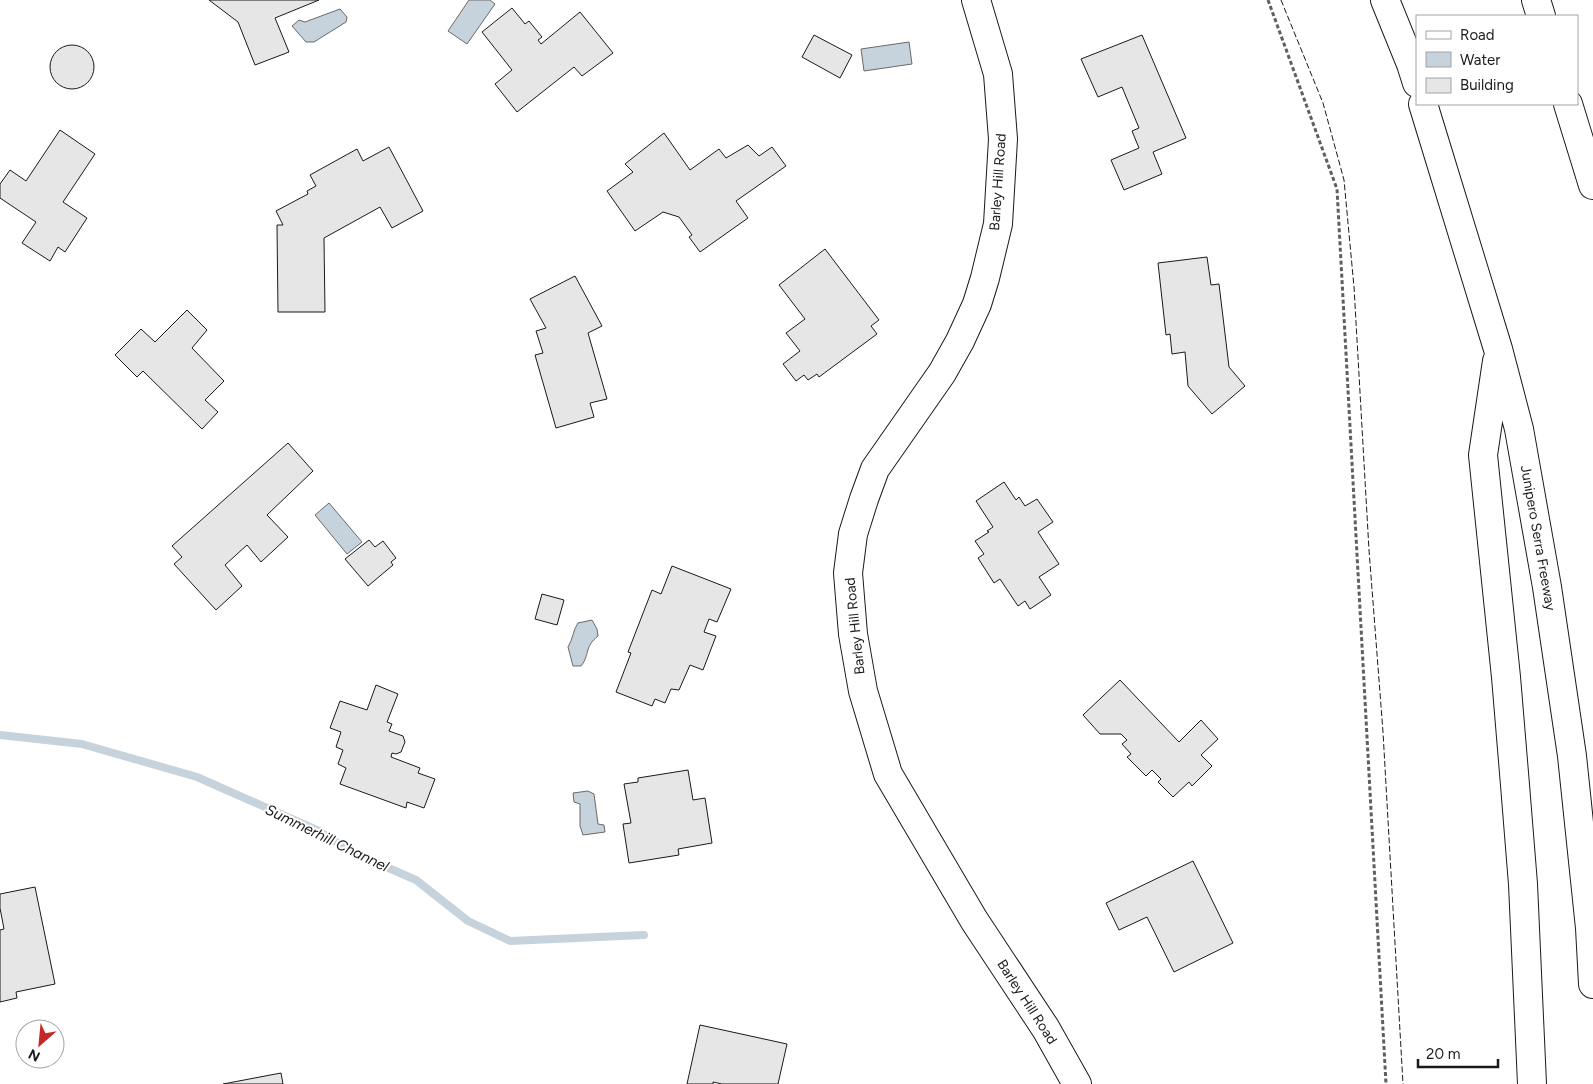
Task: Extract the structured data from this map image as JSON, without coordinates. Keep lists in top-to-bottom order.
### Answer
{
  "streets": {
    "main road": ["Barley Hill Road", "Junipero Serra Freeway"]
  },
  "water": ["Summerhill Channel"],
  "legend": ["Road", "Water", "Building"],
  "scale_bar": "20 m",
  "north": "bottom left"
}
